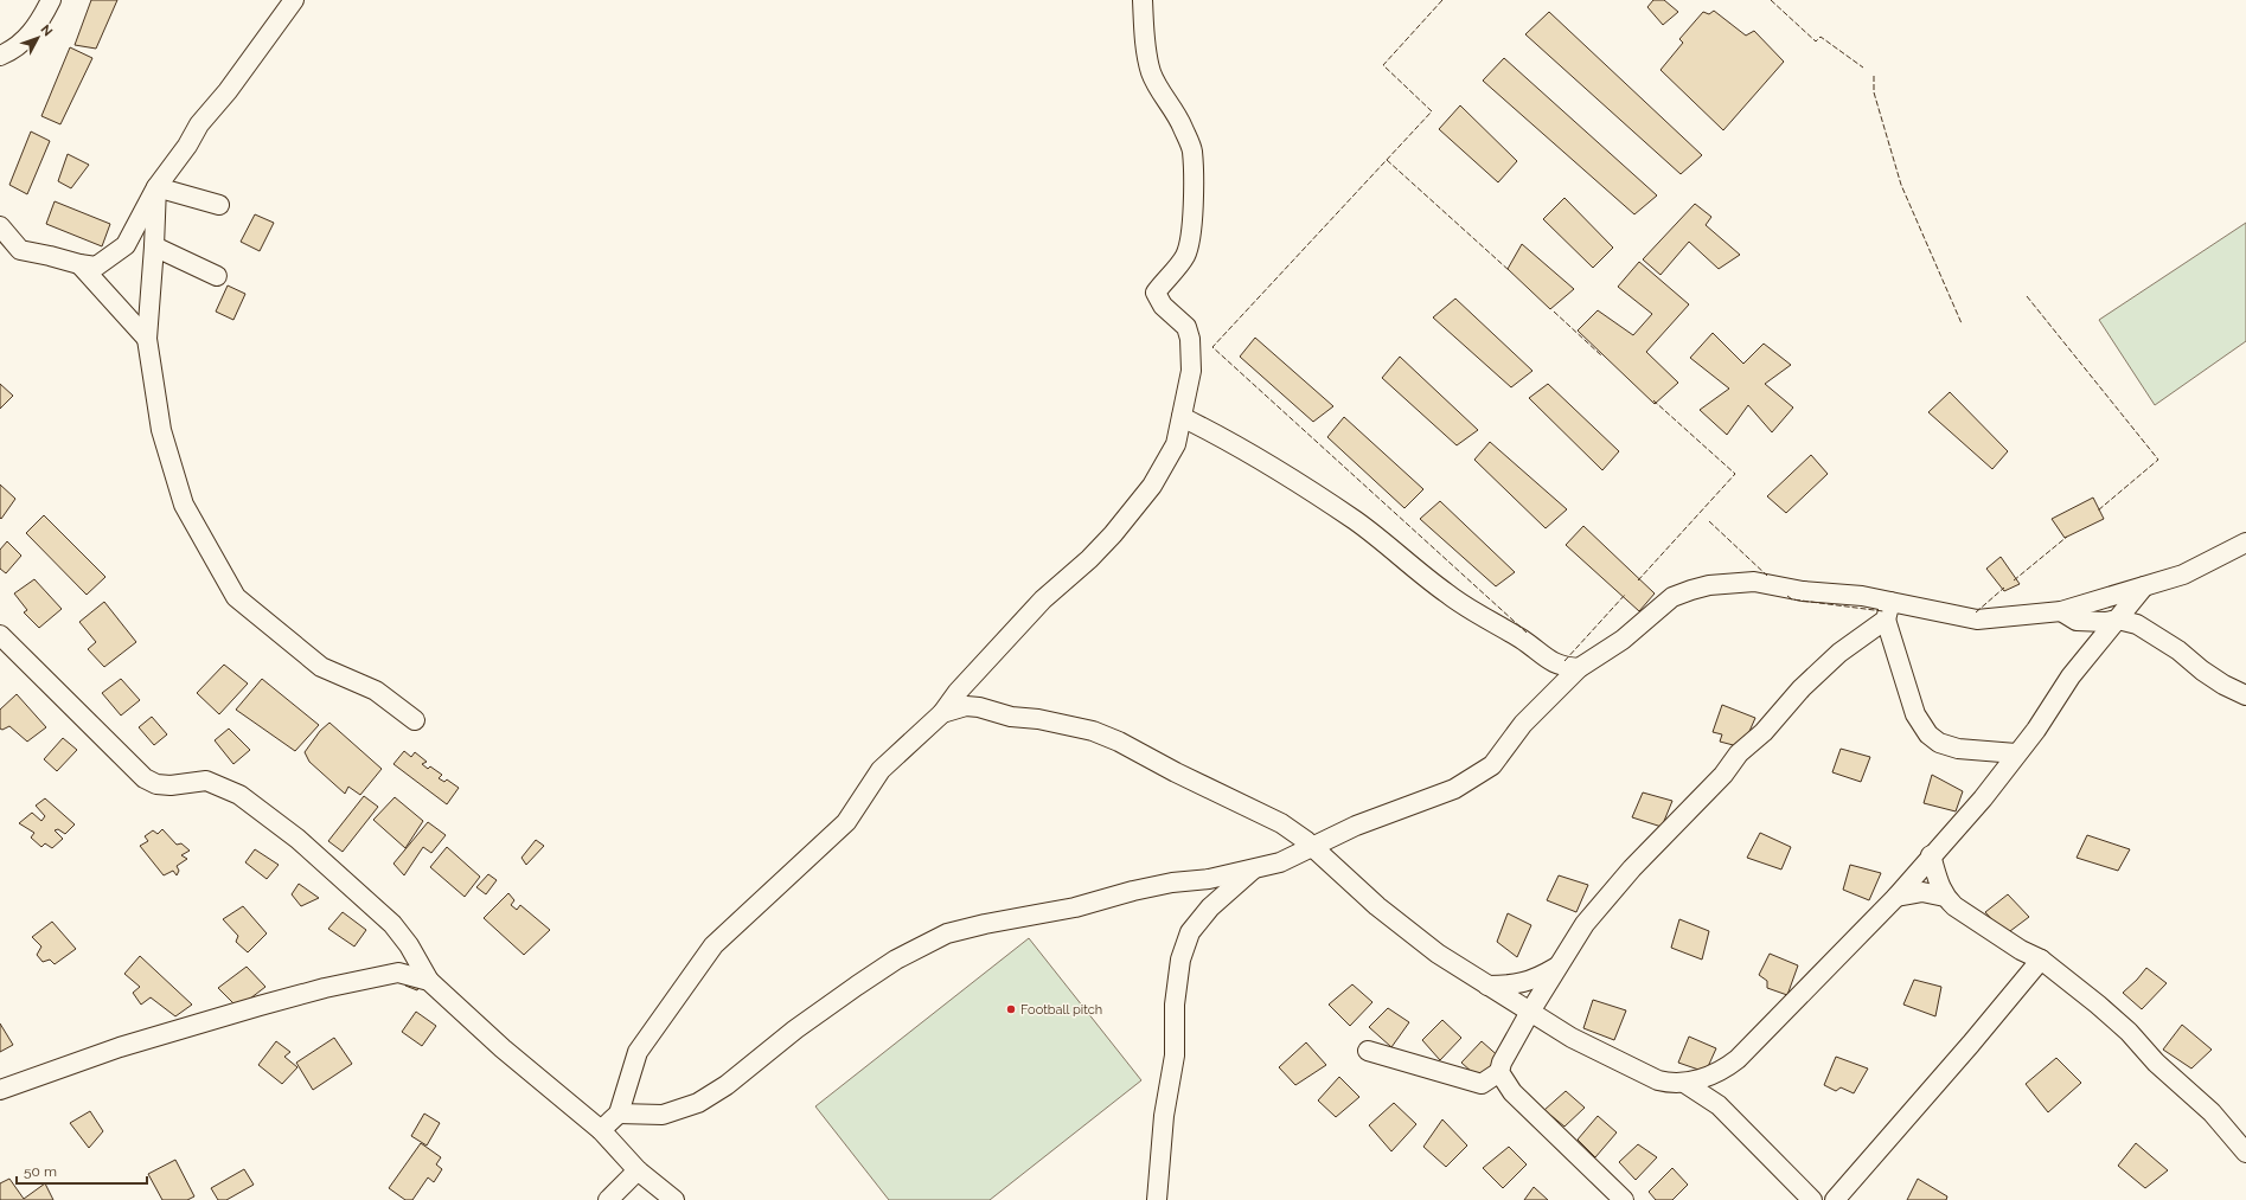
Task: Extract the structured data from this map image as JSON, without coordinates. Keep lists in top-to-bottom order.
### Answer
{
  "places": ["Football pitch"],
  "scale_bar": "50 m",
  "north": "top right"
}
